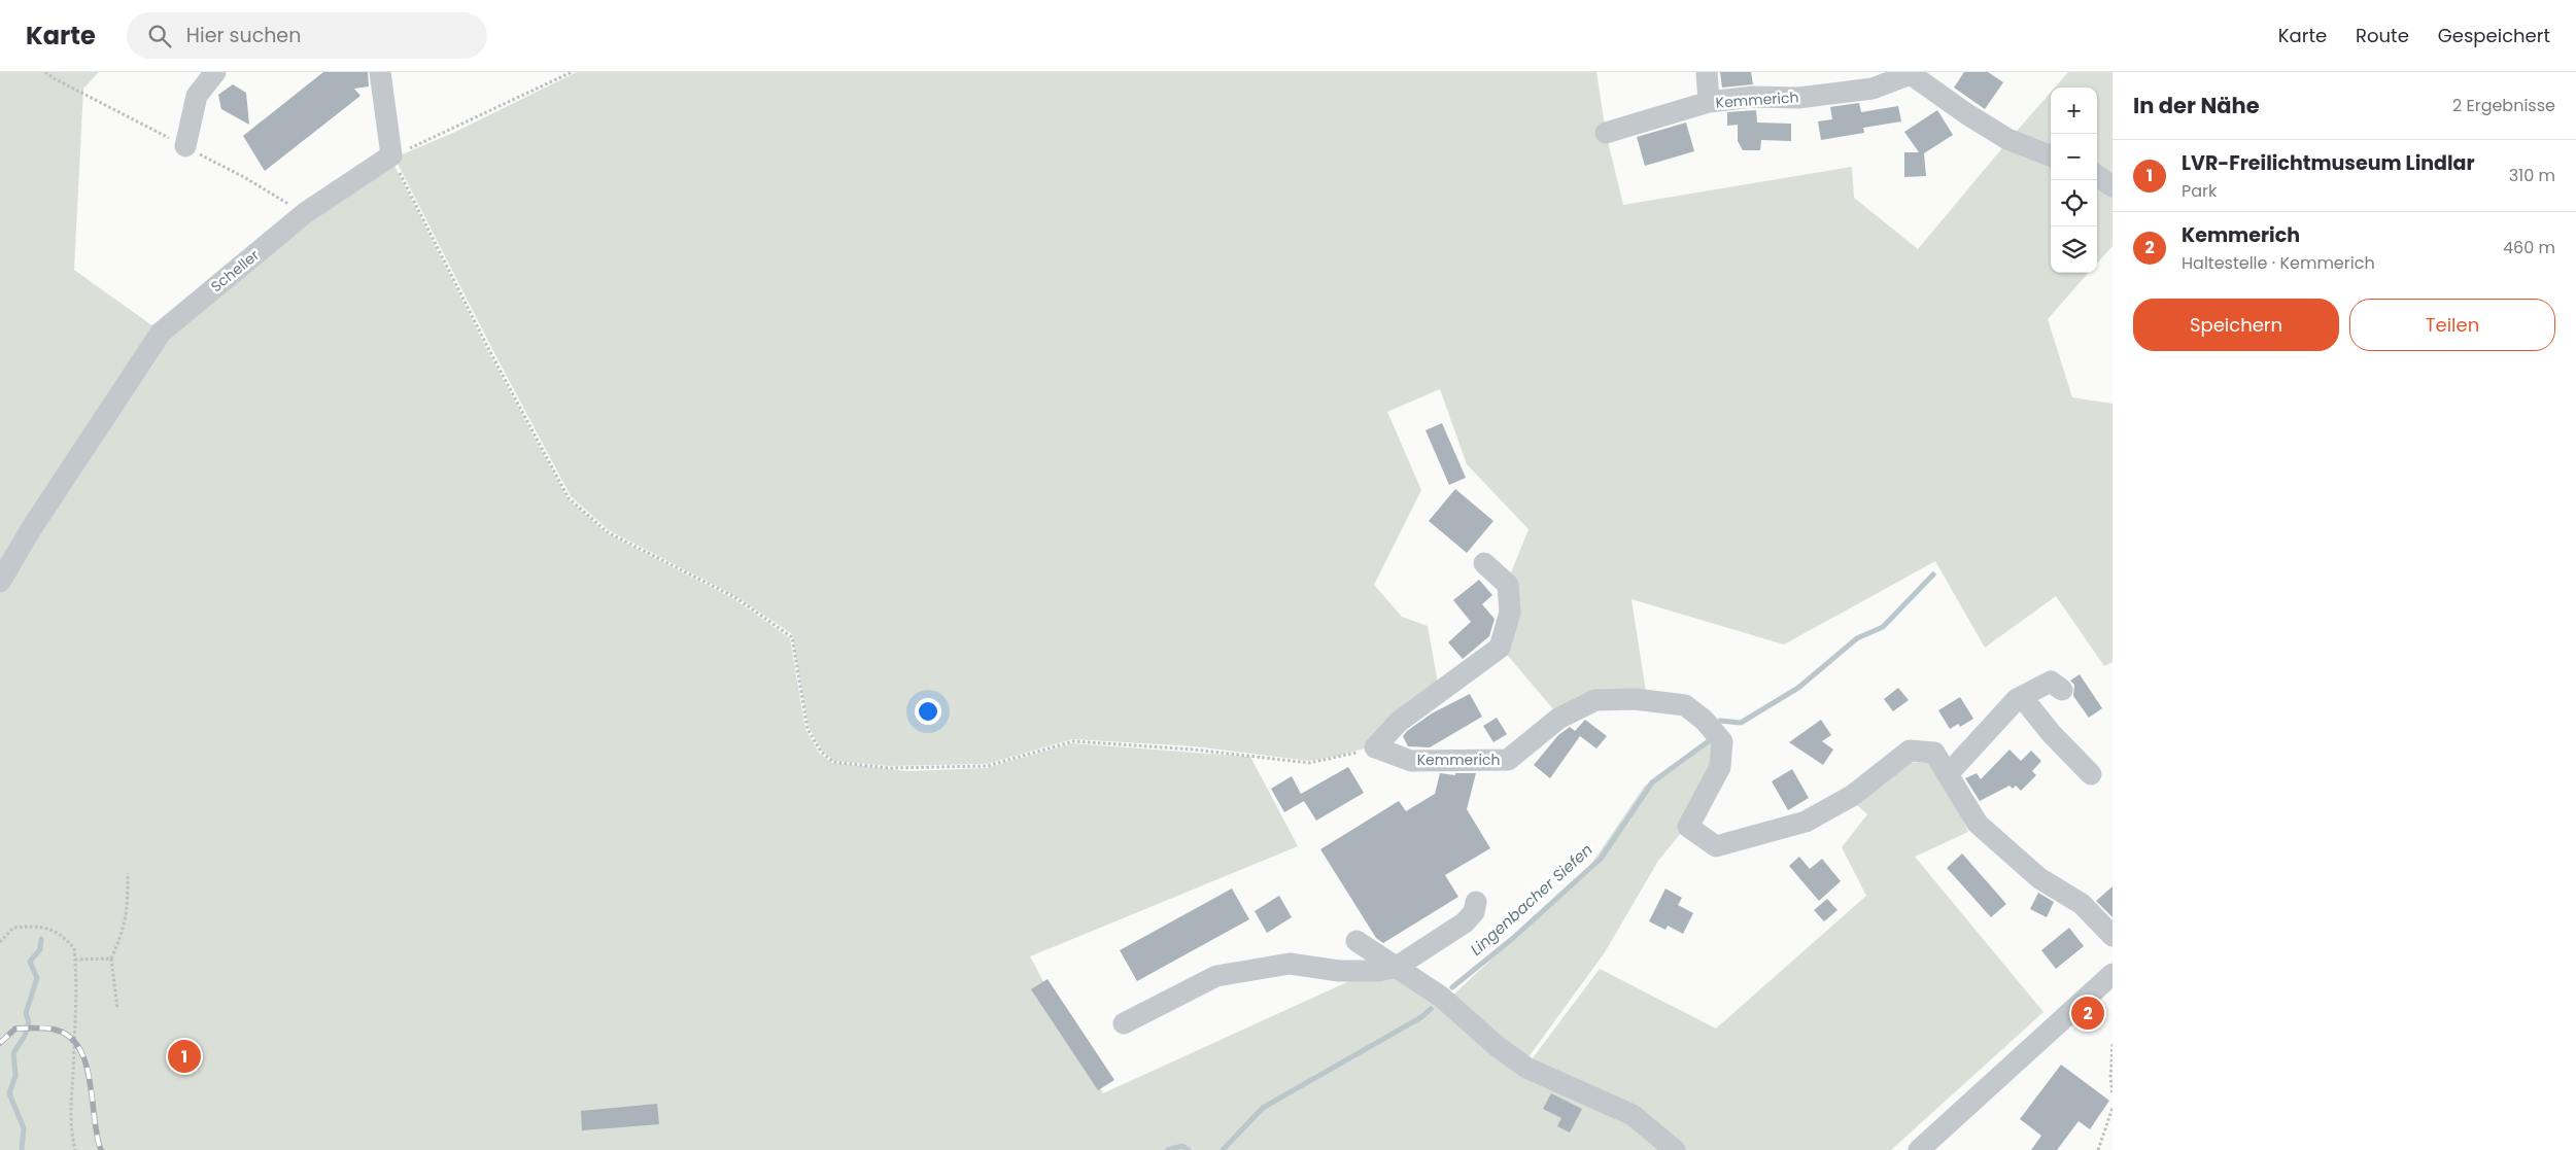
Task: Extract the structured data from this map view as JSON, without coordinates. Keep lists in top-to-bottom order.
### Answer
{
  "streets": {
    "street": ["Kemmerich", "Scheller"]
  },
  "water": ["Lingenbacher Siefen"],
  "page": {
    "header": "Karte",
    "search": "Hier suchen",
    "nav": ["Karte", "Route", "Gespeichert"],
    "heading": ["In der Nähe", "2 Ergebnisse"],
    "map_buttons": ["+", "−"],
    "list": [
      {
        "mark": "1",
        "name": "LVR-Freilichtmuseum Lindlar",
        "note": "Park",
        "value": "310 m"
      },
      {
        "mark": "2",
        "name": "Kemmerich",
        "note": "Haltestelle · Kemmerich",
        "value": "460 m"
      }
    ],
    "buttons": ["Speichern", "Teilen"],
    "pins": ["2", "1"]
  }
}
